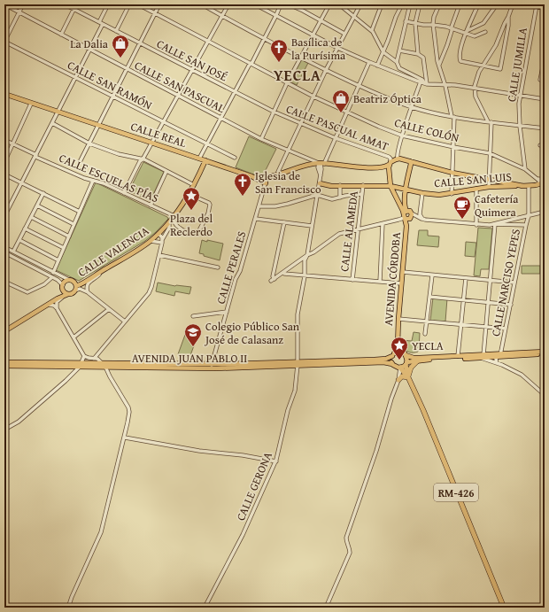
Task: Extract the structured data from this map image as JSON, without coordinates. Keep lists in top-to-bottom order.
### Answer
{
  "streets": {
    "highway": ["RM-426"],
    "main road": [
      "CALLE REAL",
      "CALLE SAN LUIS",
      "CALLE VALENCIA",
      "AVENIDA CÓRDOBA",
      "AVENIDA JUAN PABLO II"
    ],
    "street": [
      "CALLE SAN JOSÉ",
      "CALLE JUMILLA",
      "CALLE SAN RAMÓN",
      "CALLE SAN PASCUAL",
      "CALLE PASCUAL AMAT",
      "CALLE COLÓN",
      "CALLE ESCUELAS PÍAS",
      "CALLE ALAMEDA",
      "CALLE PERALES",
      "CALLE NARCISO YEPES",
      "CALLE GERONA"
    ]
  },
  "crossings": [
    ["CALLE SAN JOSÉ", "CALLE PASCUAL AMAT"],
    ["CALLE JUMILLA", "CALLE COLÓN"],
    ["CALLE SAN PASCUAL", "CALLE GERONA"],
    ["CALLE REAL", "CALLE VALENCIA"],
    ["CALLE ESCUELAS PÍAS", "CALLE VALENCIA"],
    ["CALLE SAN LUIS", "CALLE ALAMEDA"],
    ["CALLE SAN LUIS", "CALLE GERONA"],
    ["CALLE PERALES", "AVENIDA JUAN PABLO II"],
    ["AVENIDA CÓRDOBA", "RM-426"],
    ["AVENIDA JUAN PABLO II", "CALLE GERONA"]
  ],
  "districts": ["YECLA"],
  "places": {
    "shop": ["La Dalia", "Beatriz Óptica"],
    "church": ["Basílica de la Purísima", "Iglesia de San Francisco"],
    "place": ["Plaza del Reclerdo", "YECLA"],
    "cafe": ["Cafetería Quimera"],
    "school or university": ["Colegio Público San José de Calasanz"]
  }
}
